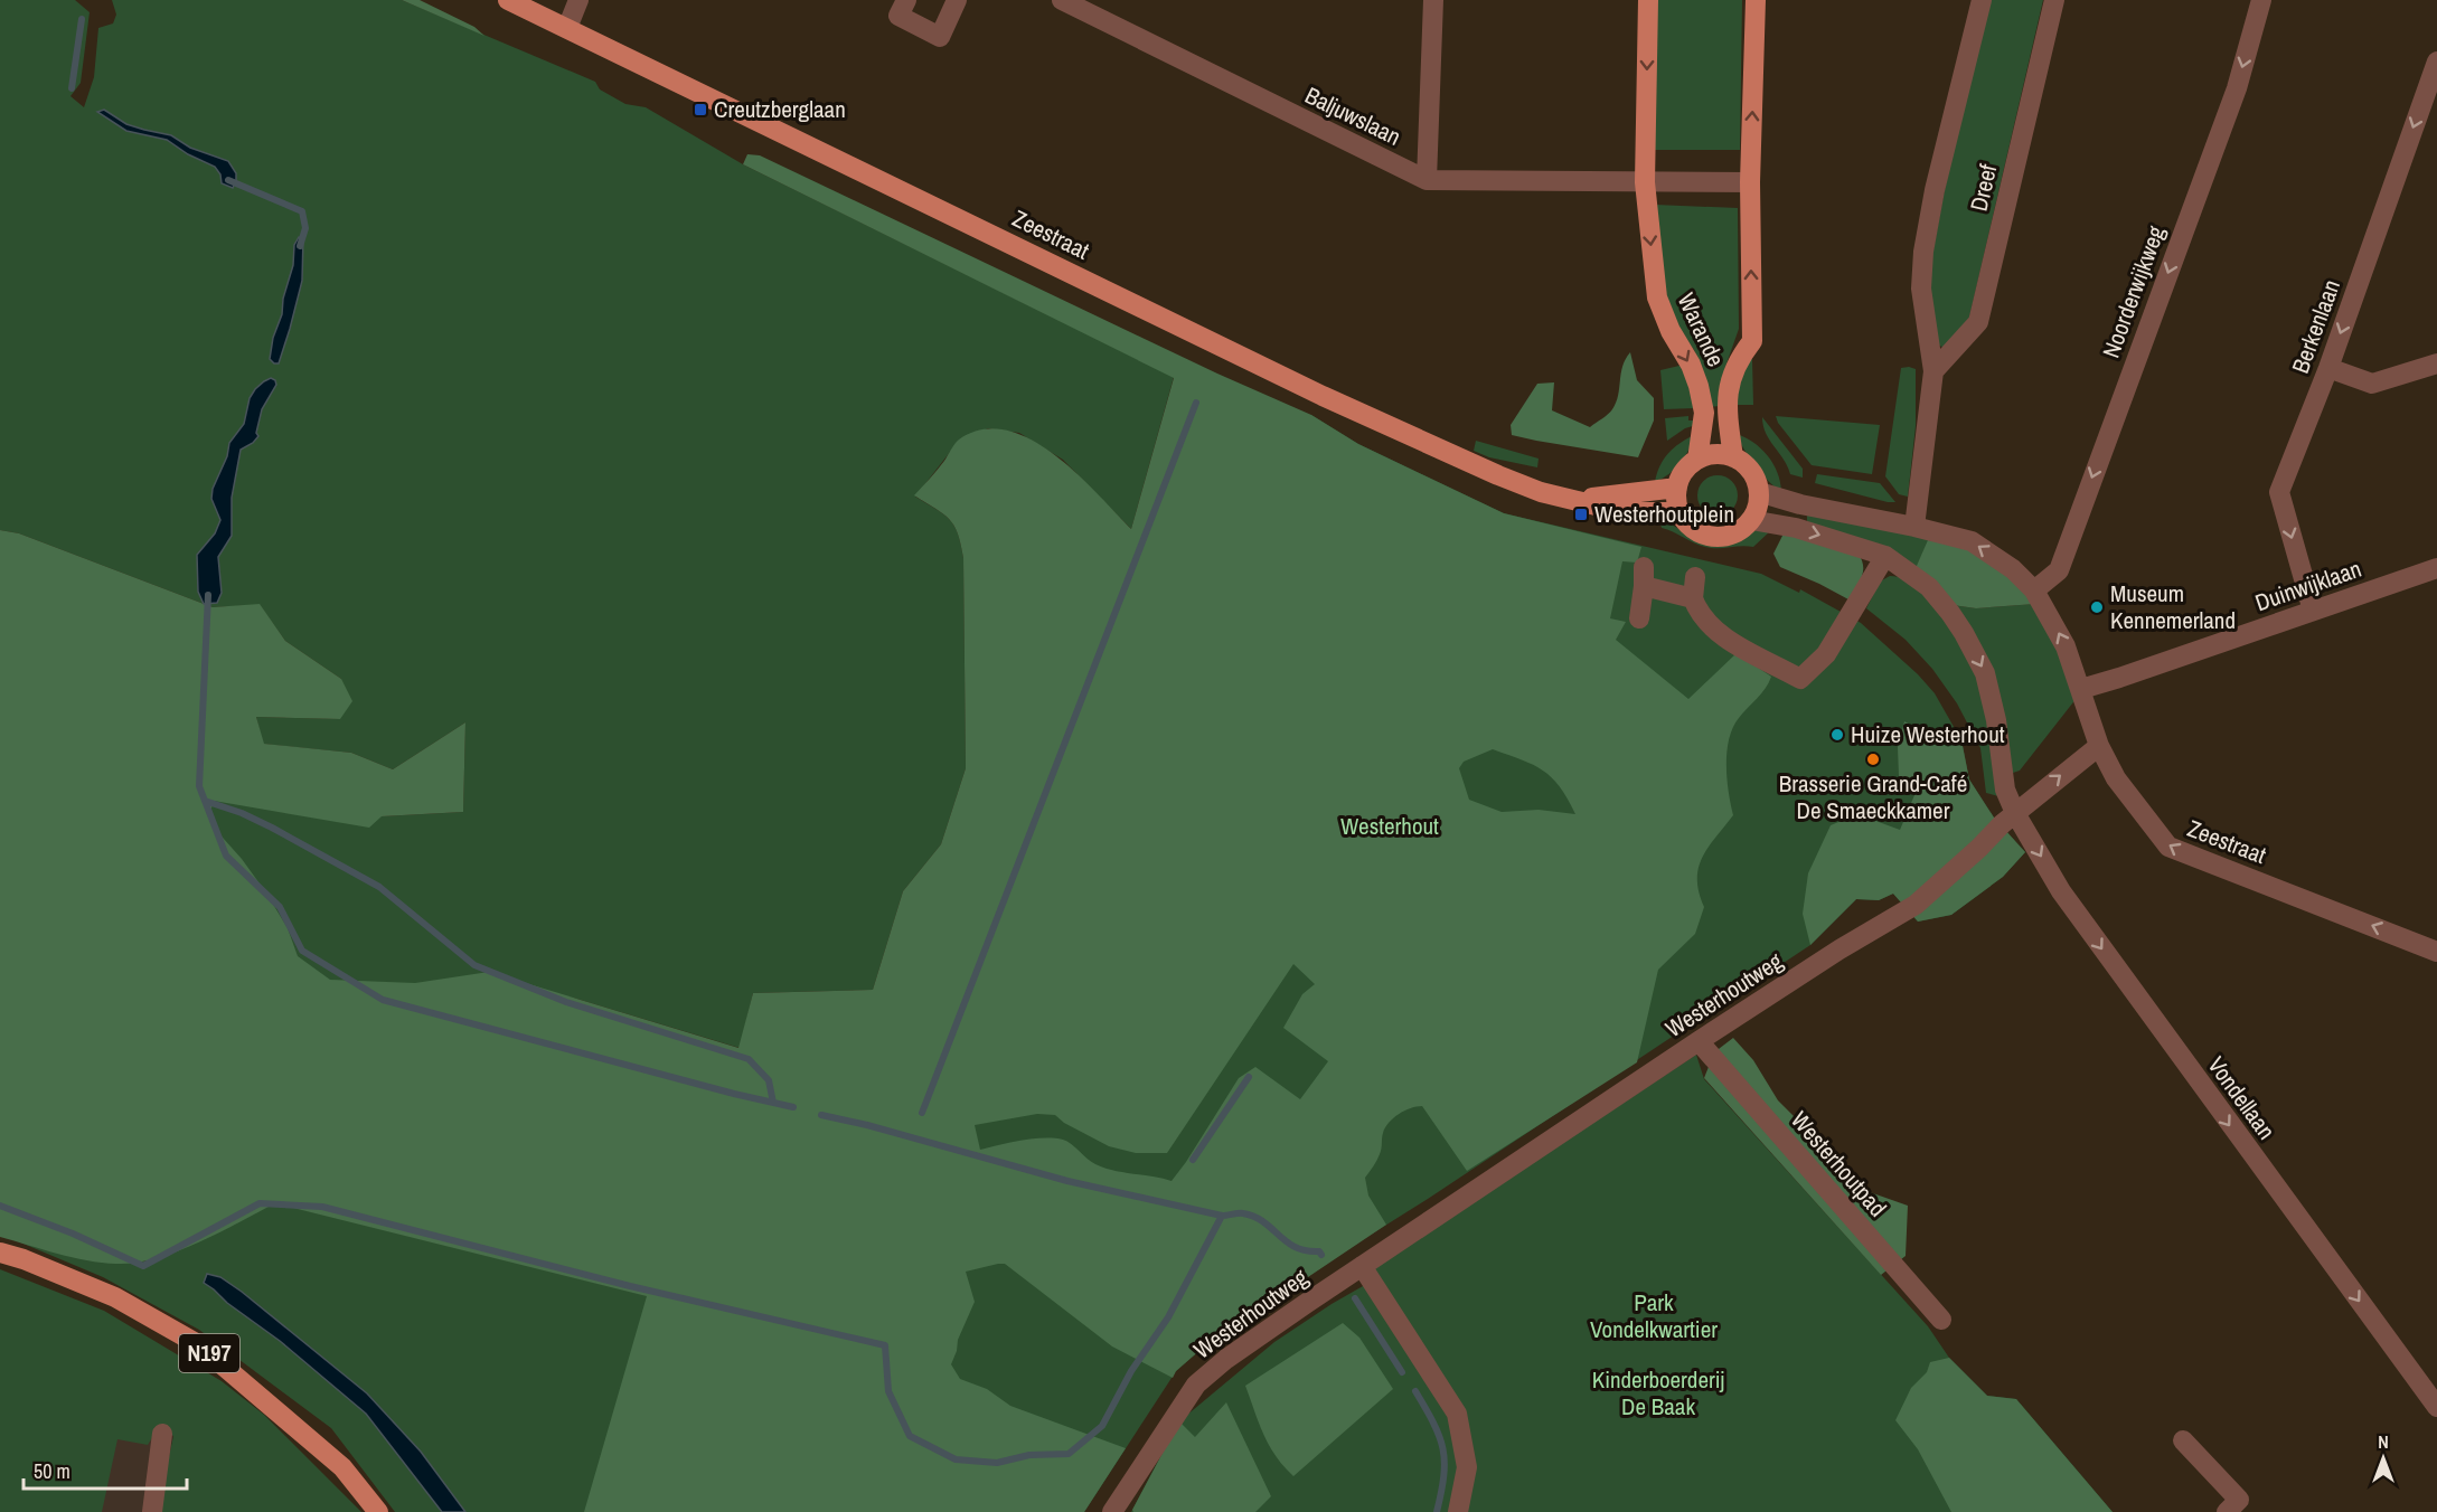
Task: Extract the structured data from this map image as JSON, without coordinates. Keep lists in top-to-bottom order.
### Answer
{
  "streets": {
    "main road": ["Zeestraat", "Warande", "N197"],
    "street": [
      "Baljuwslaan",
      "Dreef",
      "Noorderwijkweg",
      "Berkenlaan",
      "Duinwijklaan",
      "Westerhoutweg",
      "Vondellaan",
      "Westerhoutpad"
    ]
  },
  "crossings": [
    ["Baljuwslaan", "Warande"],
    ["Zeestraat", "Warande"],
    ["Zeestraat", "Duinwijklaan"],
    ["Zeestraat", "Westerhoutweg"],
    ["Berkenlaan", "Duinwijklaan"],
    ["Westerhoutweg", "Vondellaan"],
    ["Westerhoutweg", "Westerhoutpad"]
  ],
  "one_way": ["Noorderwijkweg", "Berkenlaan", "Vondellaan"],
  "parks": ["Westerhout", "Park Vondelkwartier", "Kinderboerderij De Baak"],
  "places": {
    "transit": ["Creutzberglaan", "Westerhoutplein"],
    "other": ["Museum Kennemerland", "Huize Westerhout", "Brasserie Grand-Café De Smaeckkamer"]
  },
  "scale_bar": "50 m",
  "north": "top"
}
